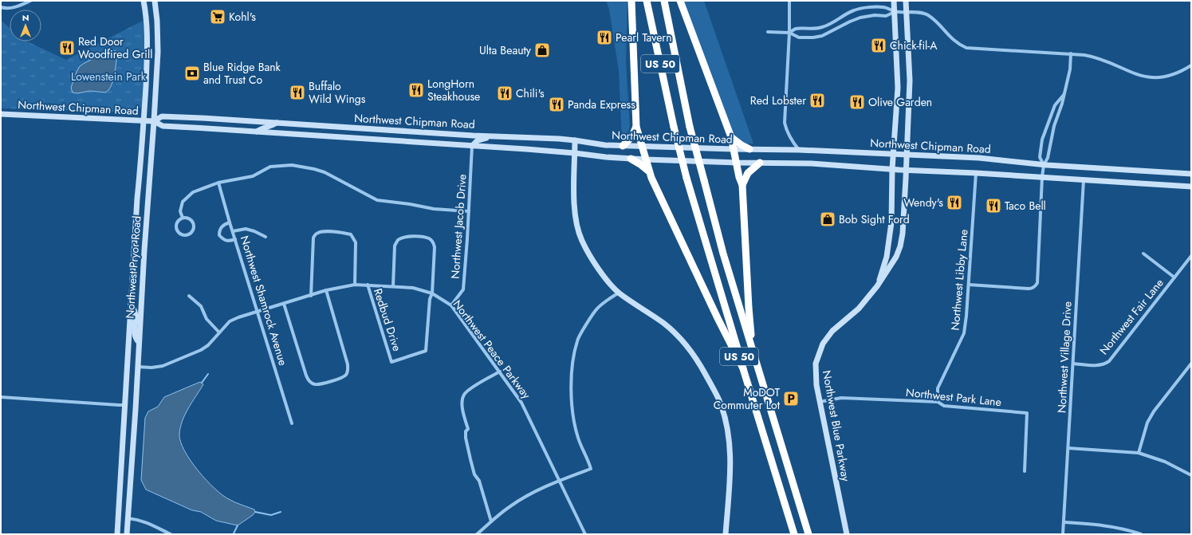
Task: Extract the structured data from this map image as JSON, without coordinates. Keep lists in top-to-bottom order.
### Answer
{
  "streets": {
    "highway": ["US 50"],
    "main road": ["Northwest Chipman Road", "Northwest Pryor Road", "Northwest Blue Parkway"],
    "street": [
      "Northwest Jacob Drive",
      "Northwest Libby Lane",
      "Northwest Shamrock Avenue",
      "Northwest Fair Lane",
      "Redbud Drive",
      "Northwest Peace Parkway",
      "Northwest Village Drive",
      "Northwest Park Lane"
    ]
  },
  "crossings": [
    ["Northwest Chipman Road", "Northwest Jacob Drive"],
    ["Northwest Chipman Road", "Northwest Pryor Road"],
    ["Northwest Chipman Road", "Northwest Libby Lane"],
    ["Northwest Chipman Road", "Northwest Village Drive"],
    ["Northwest Chipman Road", "Northwest Blue Parkway"],
    ["Northwest Jacob Drive", "Northwest Peace Parkway"],
    ["Northwest Pryor Road", "Northwest Peace Parkway"],
    ["Northwest Libby Lane", "Northwest Park Lane"],
    ["Northwest Shamrock Avenue", "Northwest Peace Parkway"],
    ["Northwest Fair Lane", "Northwest Village Drive"],
    ["Redbud Drive", "Northwest Peace Parkway"],
    ["Northwest Park Lane", "Northwest Blue Parkway"]
  ],
  "parks": ["Lowenstein Park"],
  "places": {
    "supermarket": ["Kohl's"],
    "restaurant": [
      "Pearl Tavern",
      "Chick-fil-A",
      "Red Door Woodfired Grill",
      "LongHorn Steakhouse",
      "Buffalo Wild Wings",
      "Chili's",
      "Red Lobster",
      "Olive Garden",
      "Panda Express",
      "Wendy's",
      "Taco Bell"
    ],
    "shop": ["Ulta Beauty", "Bob Sight Ford"],
    "bank": ["Blue Ridge Bank and Trust Co"],
    "parking": ["MoDOT Commuter Lot"]
  },
  "north": "top"
}
